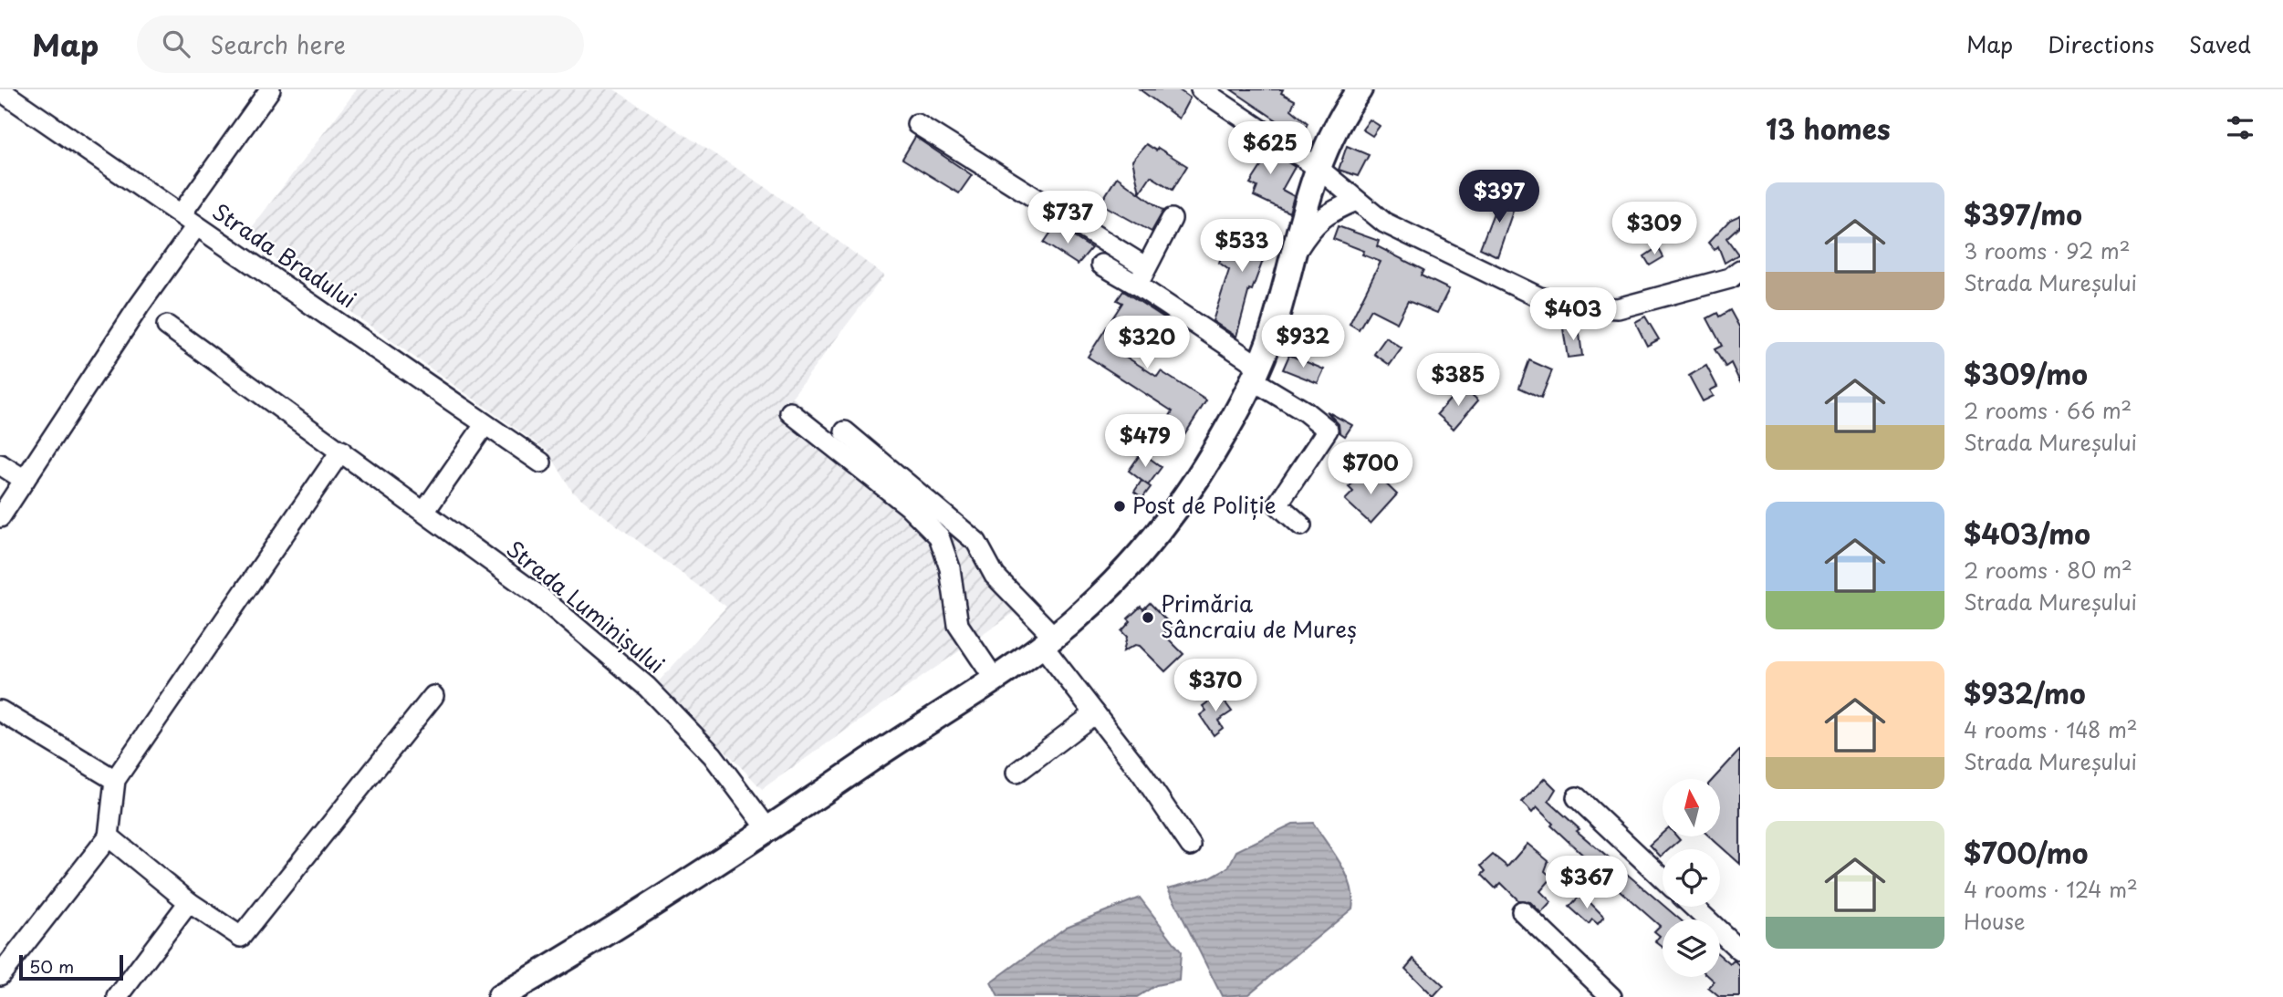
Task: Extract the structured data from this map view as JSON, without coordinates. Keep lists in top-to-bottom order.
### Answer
{
  "streets": {
    "street": ["Strada Bradului", "Strada Luminișului"]
  },
  "places": ["Post de Poliție", "Primăria Sâncraiu de Mureș"],
  "scale_bar": "50 m",
  "north": "top",
  "page": {
    "header": "Map",
    "search": "Search here",
    "nav": ["Map", "Directions", "Saved"],
    "heading": "13 homes",
    "price": [
      "$625",
      "$397",
      "$737",
      "$309",
      "$533",
      "$403",
      "$932",
      "$320",
      "$385",
      "$479",
      "$700",
      "$370",
      "$367"
    ],
    "list": [
      {
        "name": "$397/mo",
        "note": "3 rooms · 92 m² · Strada Mureșului"
      },
      {
        "name": "$309/mo",
        "note": "2 rooms · 66 m² · Strada Mureșului"
      },
      {
        "name": "$403/mo",
        "note": "2 rooms · 80 m² · Strada Mureșului"
      },
      {
        "name": "$932/mo",
        "note": "4 rooms · 148 m² · Strada Mureșului"
      },
      {
        "name": "$700/mo",
        "note": "4 rooms · 124 m² · House"
      }
    ],
    "scale": "50 m"
  }
}
